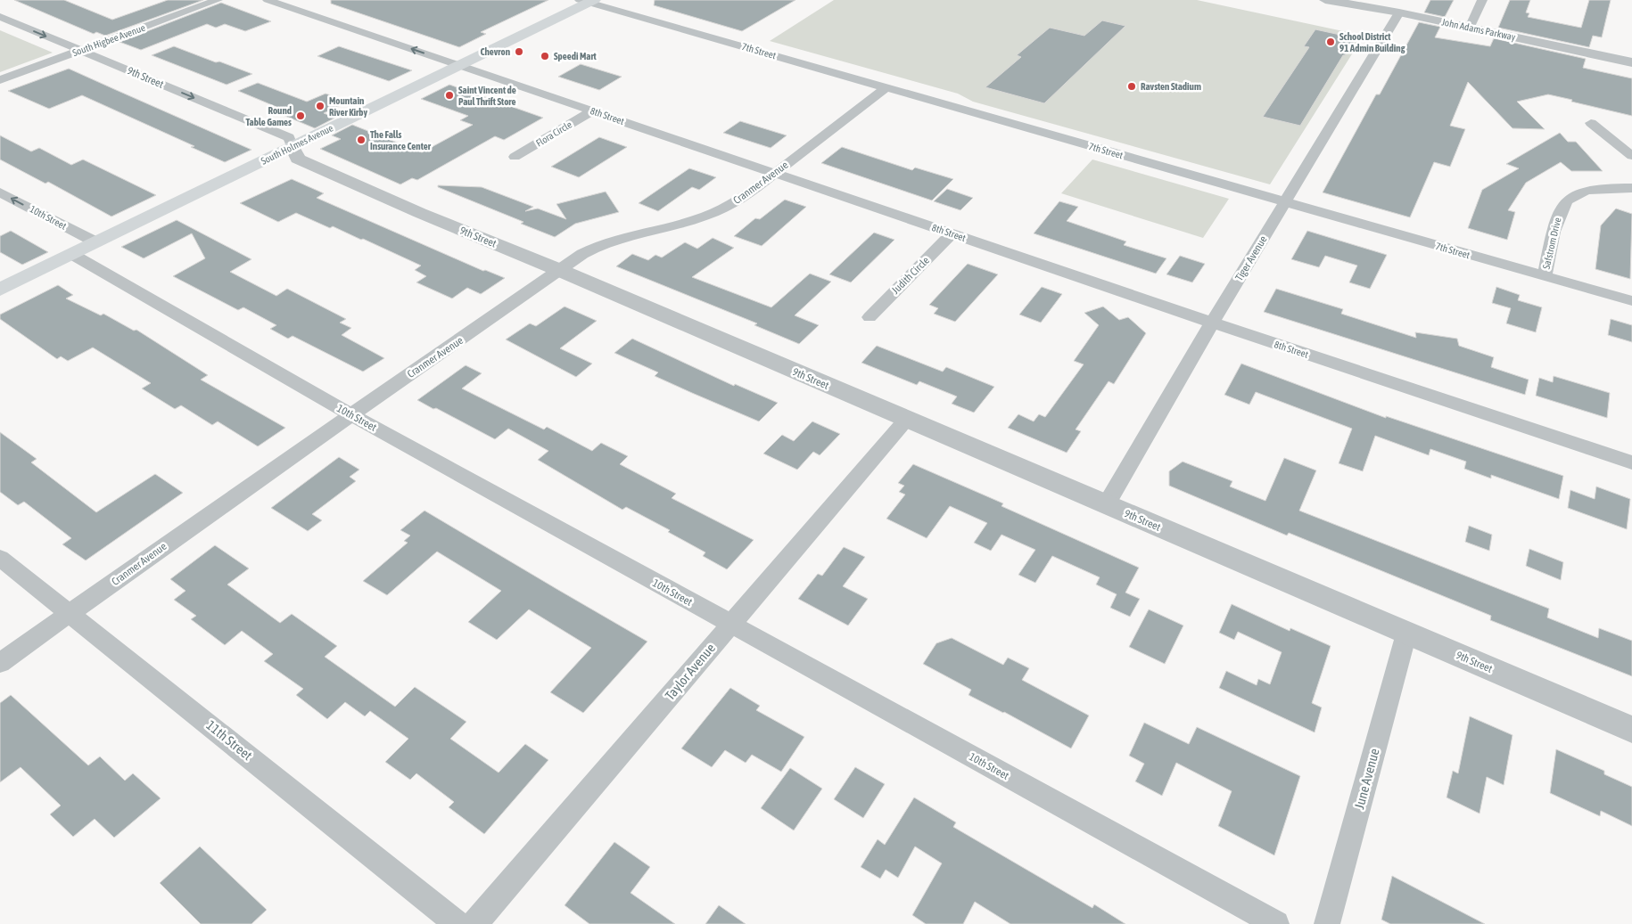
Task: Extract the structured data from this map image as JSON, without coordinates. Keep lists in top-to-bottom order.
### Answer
{
  "streets": {
    "main road": ["South Holmes Avenue"],
    "street": [
      "John Adams Parkway",
      "South Higbee Avenue",
      "7th Street",
      "9th Street",
      "8th Street",
      "Flora Circle",
      "Cranmer Avenue",
      "10th Street",
      "Safstrom Drive",
      "Tiger Avenue",
      "Judith Circle",
      "Taylor Avenue",
      "11th Street",
      "June Avenue"
    ]
  },
  "crossings": [
    ["John Adams Parkway", "Tiger Avenue"],
    ["South Higbee Avenue", "9th Street"],
    ["7th Street", "South Holmes Avenue"],
    ["7th Street", "Cranmer Avenue"],
    ["7th Street", "Safstrom Drive"],
    ["7th Street", "Tiger Avenue"],
    ["9th Street", "South Holmes Avenue"],
    ["9th Street", "Cranmer Avenue"],
    ["9th Street", "Tiger Avenue"],
    ["9th Street", "Taylor Avenue"],
    ["9th Street", "June Avenue"],
    ["8th Street", "Flora Circle"],
    ["8th Street", "South Holmes Avenue"],
    ["8th Street", "Cranmer Avenue"],
    ["8th Street", "Tiger Avenue"],
    ["8th Street", "Judith Circle"],
    ["South Holmes Avenue", "10th Street"],
    ["Cranmer Avenue", "10th Street"],
    ["Cranmer Avenue", "11th Street"],
    ["10th Street", "Taylor Avenue"]
  ],
  "places": [
    "School District 91 Admin Building",
    "Chevron",
    "Speedi Mart",
    "Ravsten Stadium",
    "Saint Vincent de Paul Thrift Store",
    "Mountain River Kirby",
    "Round Table Games",
    "The Falls Insurance Center"
  ]
}
